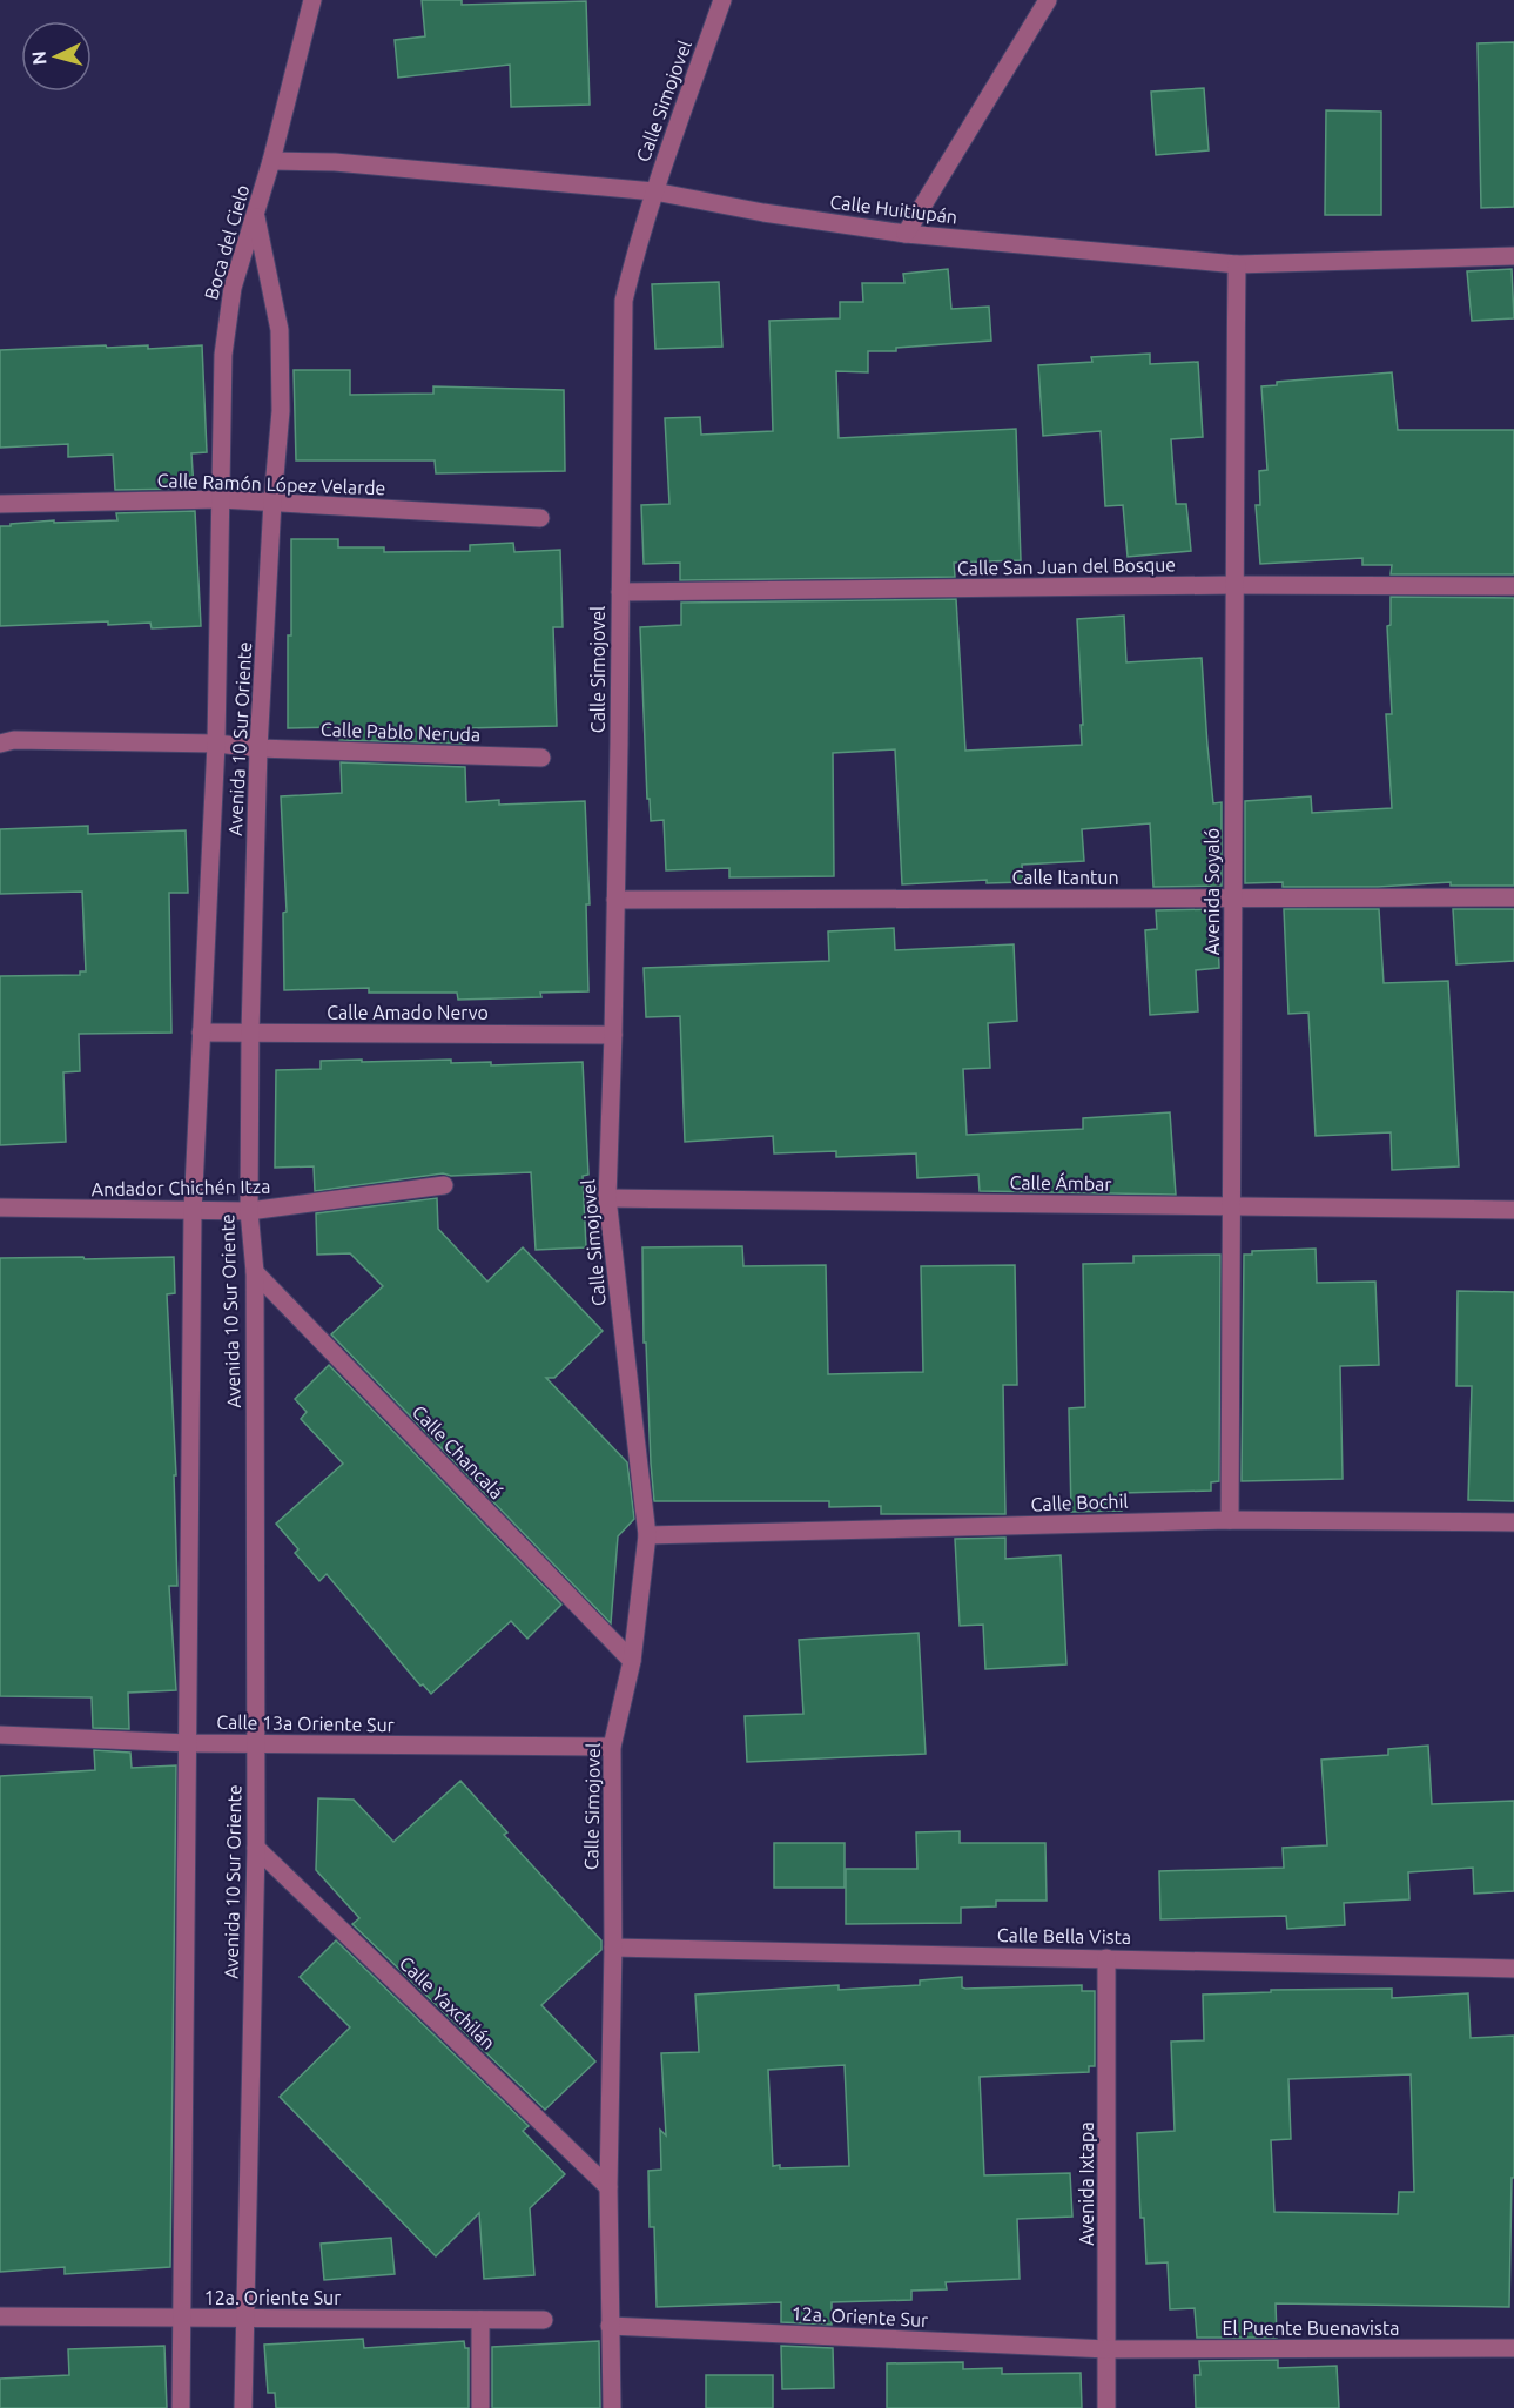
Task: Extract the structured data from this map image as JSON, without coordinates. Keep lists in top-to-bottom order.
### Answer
{
  "streets": {
    "street": [
      "Calle Simojovel",
      "Calle Huitiupán",
      "Boca del Cielo",
      "Calle Ramón López Velarde",
      "Calle San Juan del Bosque",
      "Calle Pablo Neruda",
      "Avenida 10 Sur Oriente",
      "Calle Itantun",
      "Avenida Soyaló",
      "Calle Amado Nervo",
      "Calle Ámbar",
      "Andador Chichén Itza",
      "Calle Chancalá",
      "Calle Bochil",
      "Calle 13a Oriente Sur",
      "Calle Bella Vista",
      "Calle Yaxchilán",
      "Avenida Ixtapa",
      "12a. Oriente Sur",
      "El Puente Buenavista"
    ]
  },
  "crossings": [
    ["Calle Simojovel", "Calle Huitiupán"],
    ["Calle Simojovel", "Calle San Juan del Bosque"],
    ["Calle Simojovel", "Calle Itantun"],
    ["Calle Simojovel", "Calle Amado Nervo"],
    ["Calle Simojovel", "Calle Ámbar"],
    ["Calle Simojovel", "Calle Chancalá"],
    ["Calle Simojovel", "Calle Bochil"],
    ["Calle Simojovel", "Calle 13a Oriente Sur"],
    ["Calle Simojovel", "Calle Bella Vista"],
    ["Calle Simojovel", "Calle Yaxchilán"],
    ["Calle Simojovel", "12a. Oriente Sur"],
    ["Calle Huitiupán", "Boca del Cielo"],
    ["Calle Huitiupán", "Avenida Soyaló"],
    ["Boca del Cielo", "Calle Ramón López Velarde"],
    ["Boca del Cielo", "Avenida 10 Sur Oriente"],
    ["Calle Ramón López Velarde", "Avenida 10 Sur Oriente"],
    ["Calle San Juan del Bosque", "Avenida Soyaló"],
    ["Calle Pablo Neruda", "Avenida 10 Sur Oriente"],
    ["Avenida 10 Sur Oriente", "Calle Amado Nervo"],
    ["Avenida 10 Sur Oriente", "Andador Chichén Itza"],
    ["Avenida 10 Sur Oriente", "Calle Chancalá"],
    ["Avenida 10 Sur Oriente", "Calle 13a Oriente Sur"],
    ["Avenida 10 Sur Oriente", "Calle Yaxchilán"],
    ["Avenida 10 Sur Oriente", "12a. Oriente Sur"],
    ["Calle Itantun", "Avenida Soyaló"],
    ["Avenida Soyaló", "Calle Ámbar"],
    ["Avenida Soyaló", "Calle Bochil"],
    ["Calle Bella Vista", "Avenida Ixtapa"],
    ["Avenida Ixtapa", "12a. Oriente Sur"],
    ["Avenida Ixtapa", "El Puente Buenavista"],
    ["12a. Oriente Sur", "El Puente Buenavista"]
  ],
  "north": "left"
}
